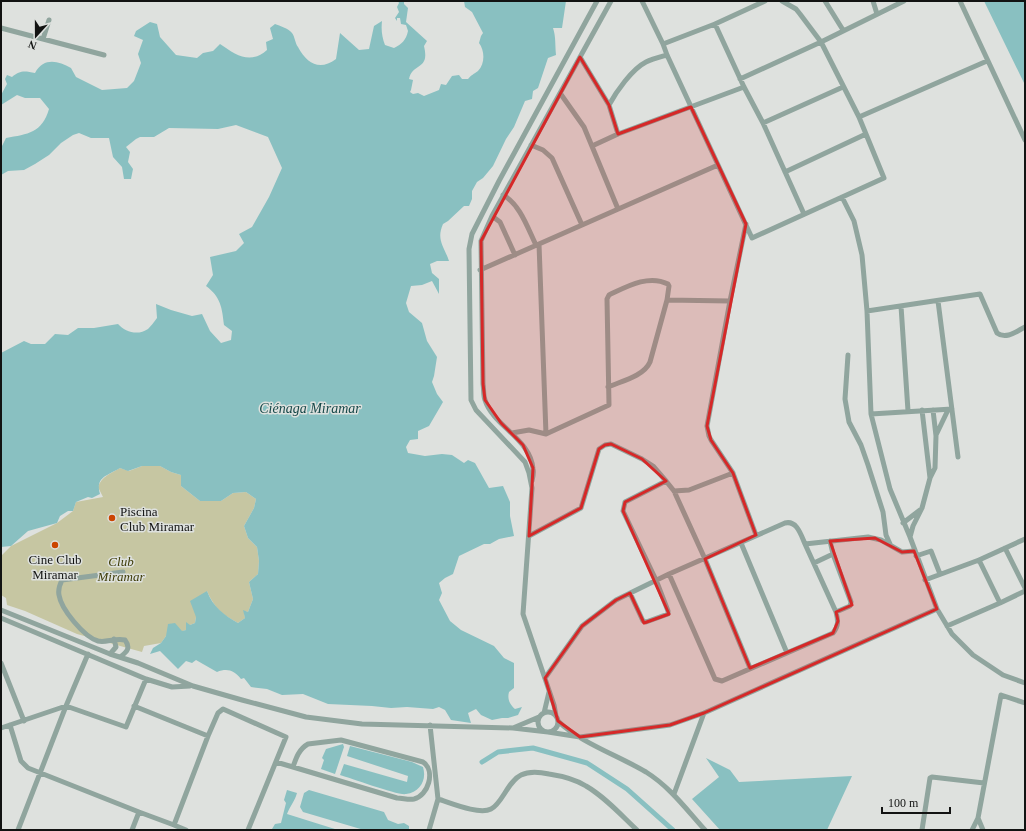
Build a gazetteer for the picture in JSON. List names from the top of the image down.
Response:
{
  "water": ["Ciénaga Miramar"],
  "parks": ["Club Miramar"],
  "places": ["Piscina Club Miramar", "Cine Club Miramar"],
  "scale_bar": "100 m",
  "north": "bottom"
}
